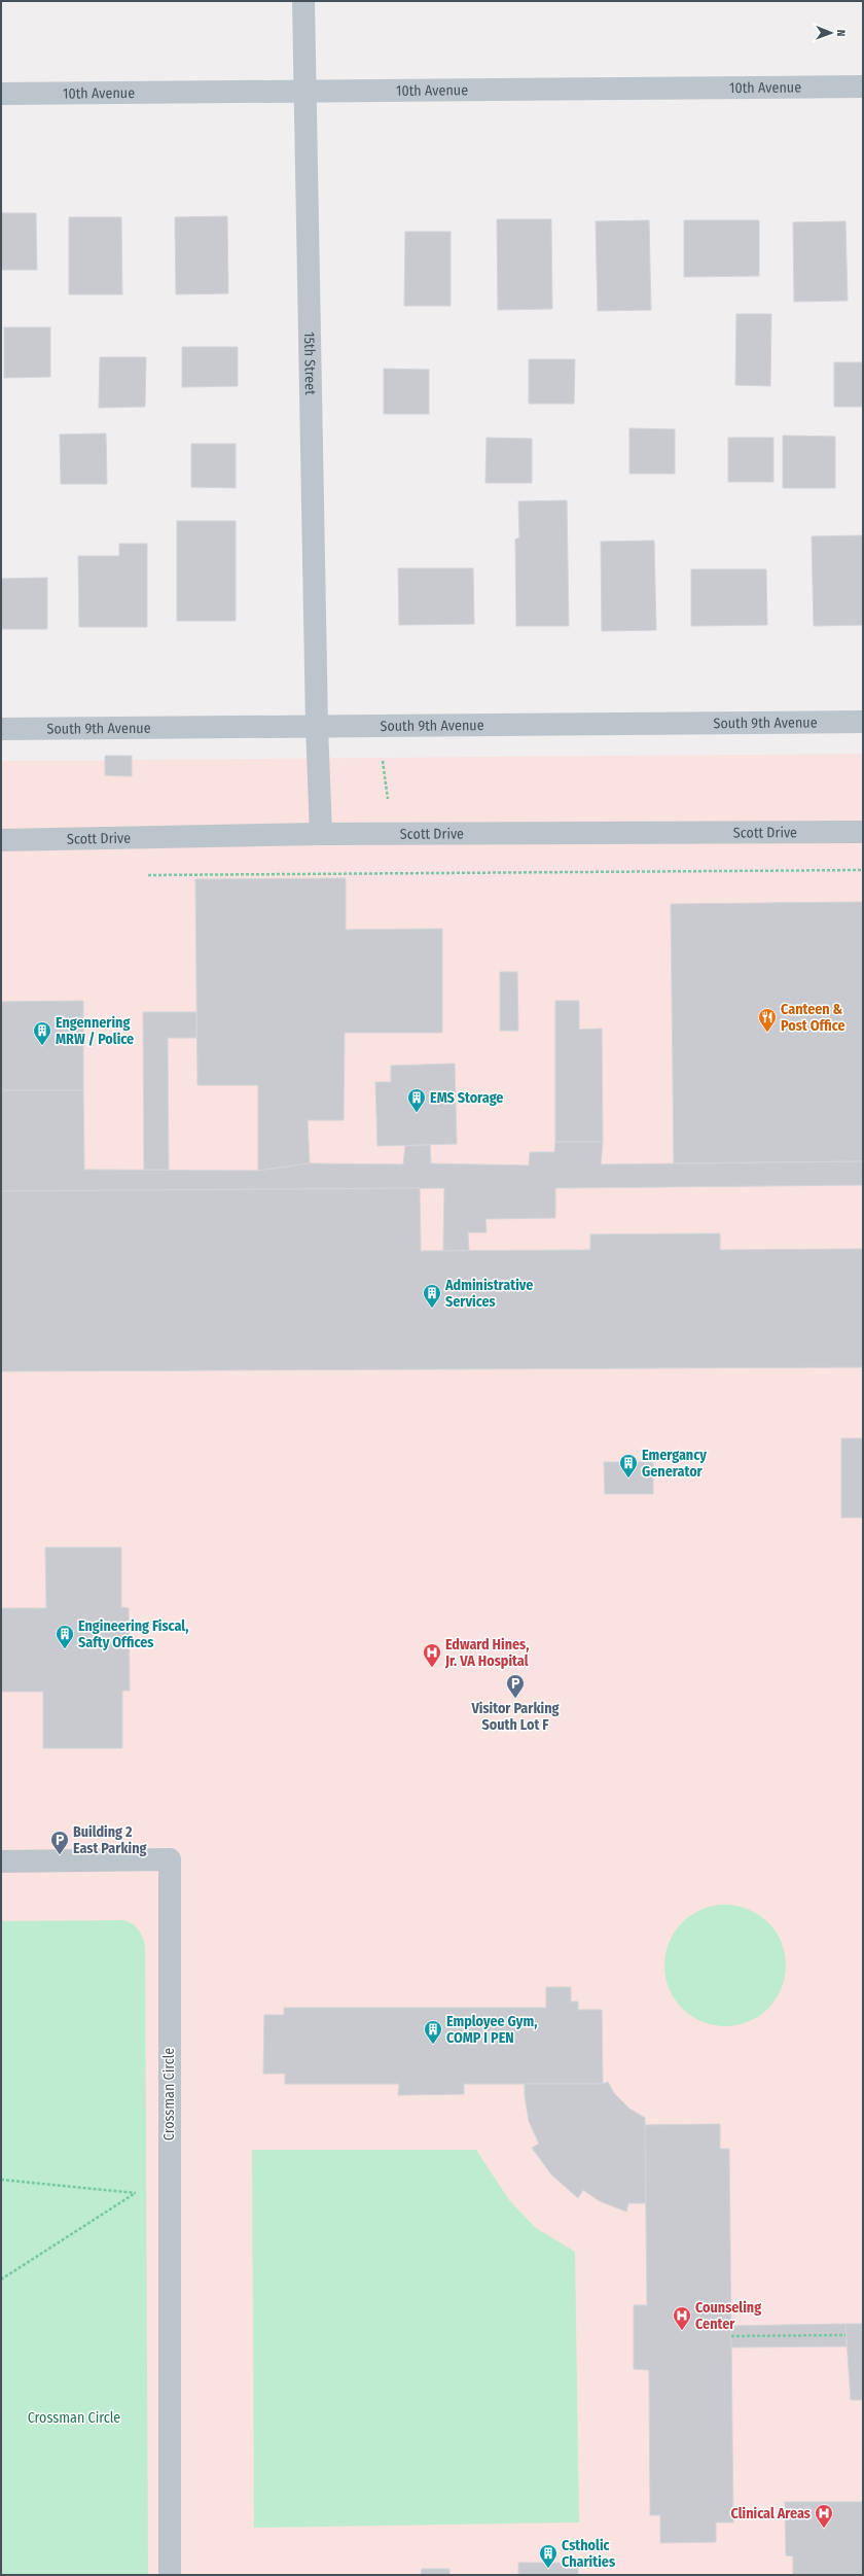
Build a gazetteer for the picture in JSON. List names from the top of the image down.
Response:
{
  "streets": {
    "street": [
      "10th Avenue",
      "15th Street",
      "South 9th Avenue",
      "Scott Drive",
      "Crossman Circle"
    ]
  },
  "crossings": [
    ["10th Avenue", "15th Street"],
    ["15th Street", "South 9th Avenue"],
    ["15th Street", "Scott Drive"]
  ],
  "parks": ["Crossman Circle"],
  "places": {
    "restaurant": ["Canteen & Post Office"],
    "building": [
      "Engennering MRW / Police",
      "EMS Storage",
      "Administrative Services",
      "Emergancy Generator",
      "Engineering Fiscal, Safty Offices",
      "Employee Gym, COMP I PEN",
      "Cstholic Charities"
    ],
    "hospital": ["Edward Hines, Jr. VA Hospital", "Counseling Center", "Clinical Areas"],
    "parking": ["Visitor Parking South Lot F", "Building 2 East Parking"]
  },
  "north": "right"
}
